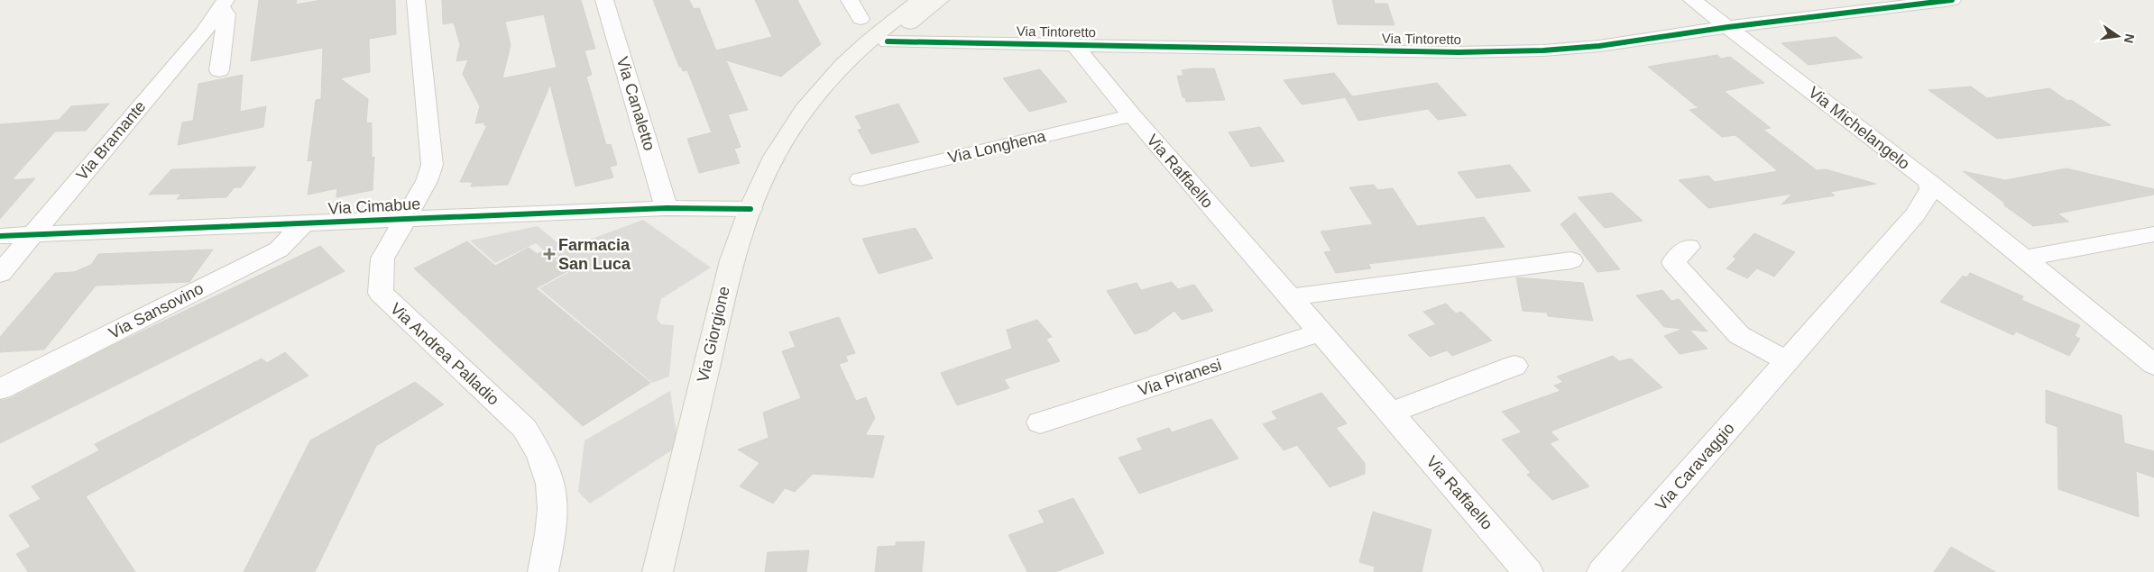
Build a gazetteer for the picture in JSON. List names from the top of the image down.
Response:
{
  "streets": {
    "main road": ["Via Giorgione"],
    "street": [
      "Via Tintoretto",
      "Via Canaletto",
      "Via Michelangelo",
      "Via Bramante",
      "Via Longhena",
      "Via Raffaello",
      "Via Cimabue",
      "Via Sansovino",
      "Via Andrea Palladio",
      "Via Piranesi",
      "Via Caravaggio"
    ]
  },
  "crossings": [
    ["Via Tintoretto", "Via Michelangelo"],
    ["Via Tintoretto", "Via Raffaello"],
    ["Via Tintoretto", "Via Giorgione"],
    ["Via Canaletto", "Via Cimabue"],
    ["Via Michelangelo", "Via Caravaggio"],
    ["Via Bramante", "Via Cimabue"],
    ["Via Longhena", "Via Raffaello"],
    ["Via Raffaello", "Via Piranesi"],
    ["Via Cimabue", "Via Sansovino"],
    ["Via Cimabue", "Via Giorgione"],
    ["Via Cimabue", "Via Andrea Palladio"]
  ],
  "places": {
    "health": ["Farmacia San Luca"]
  },
  "north": "right"
}
